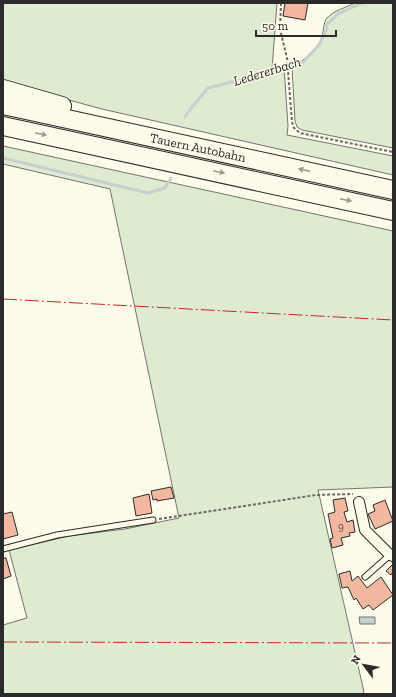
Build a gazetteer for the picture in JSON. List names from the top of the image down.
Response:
{
  "streets": {
    "highway": ["Tauern Autobahn"]
  },
  "water": ["Ledererbach"],
  "house_numbers": ["9"],
  "scale_bar": "50 m",
  "north": "top left"
}
